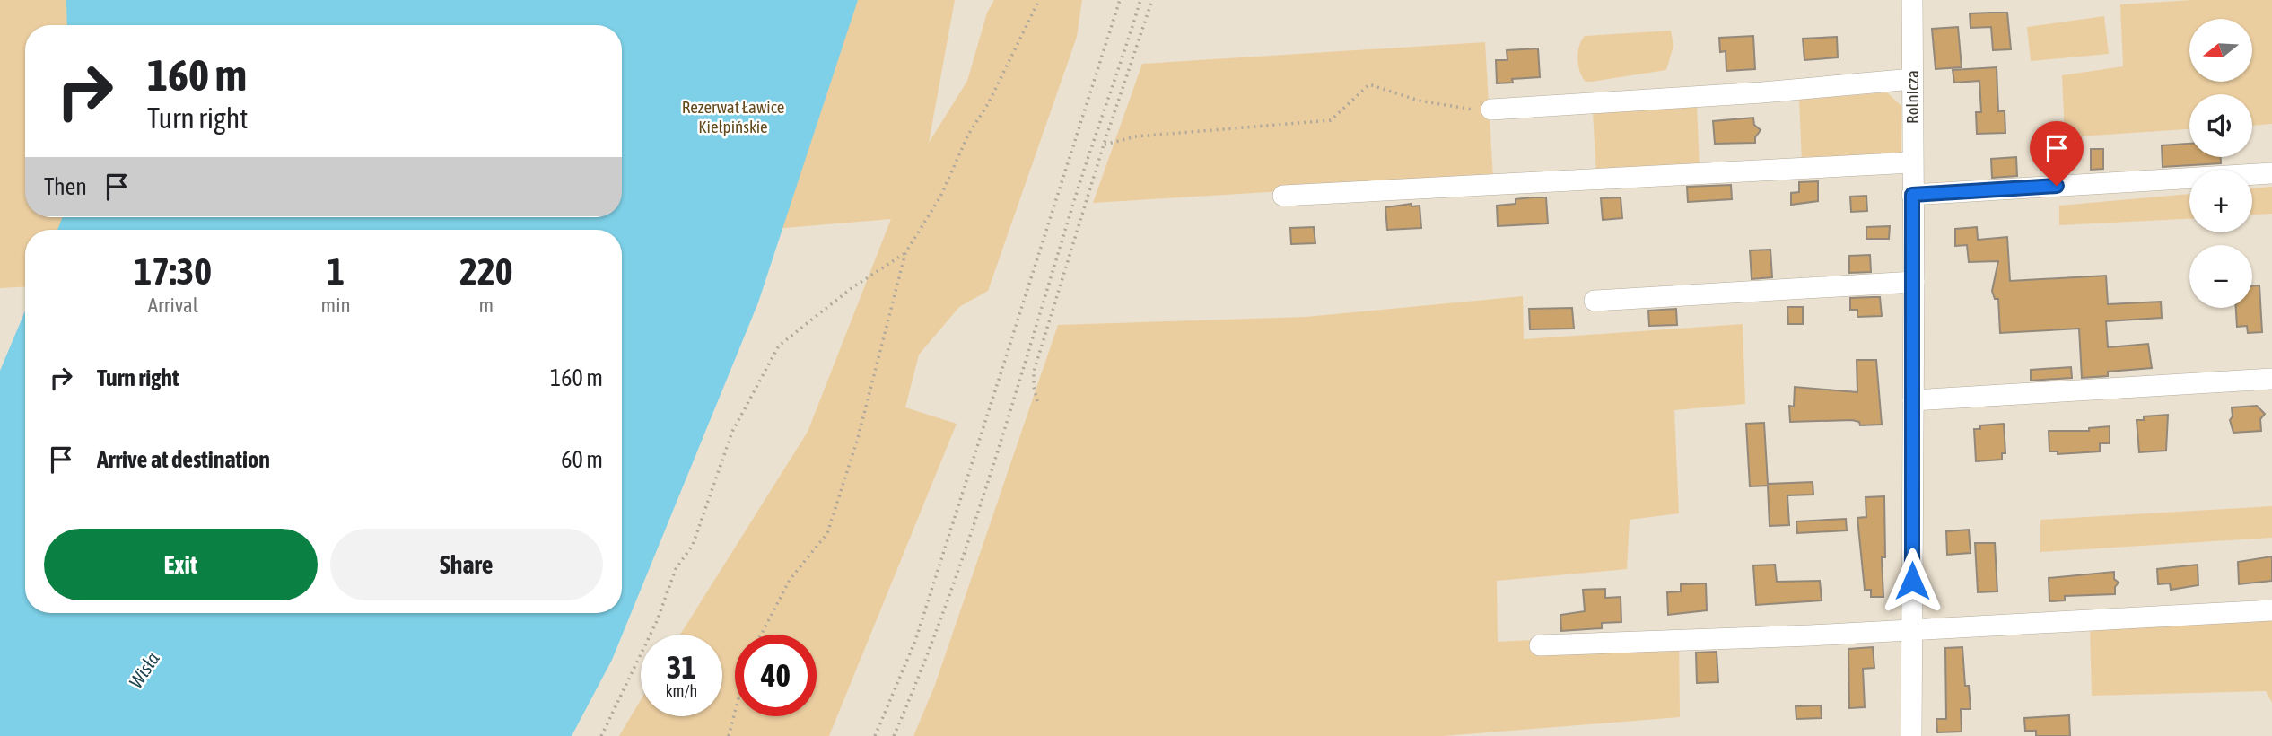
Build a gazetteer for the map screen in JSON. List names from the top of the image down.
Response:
{
  "streets": {
    "street": ["Rolnicza"]
  },
  "water": ["Wisła"],
  "parks": ["Rezerwat Ławice Kiełpińskie"],
  "north": "left",
  "page": {
    "map_buttons": ["+", "−"],
    "turn": ["160 m", "Turn right"],
    "then": "Then",
    "eta": [
      "17:30",
      "Arrival",
      "1",
      "min",
      "220",
      "m"
    ],
    "list": [
      {
        "name": "Turn right",
        "value": "160 m"
      },
      {
        "name": "Arrive at destination",
        "value": "60 m"
      }
    ],
    "buttons": ["Exit", "Share"],
    "speed": "31 km/h",
    "limit": "40"
  }
}
